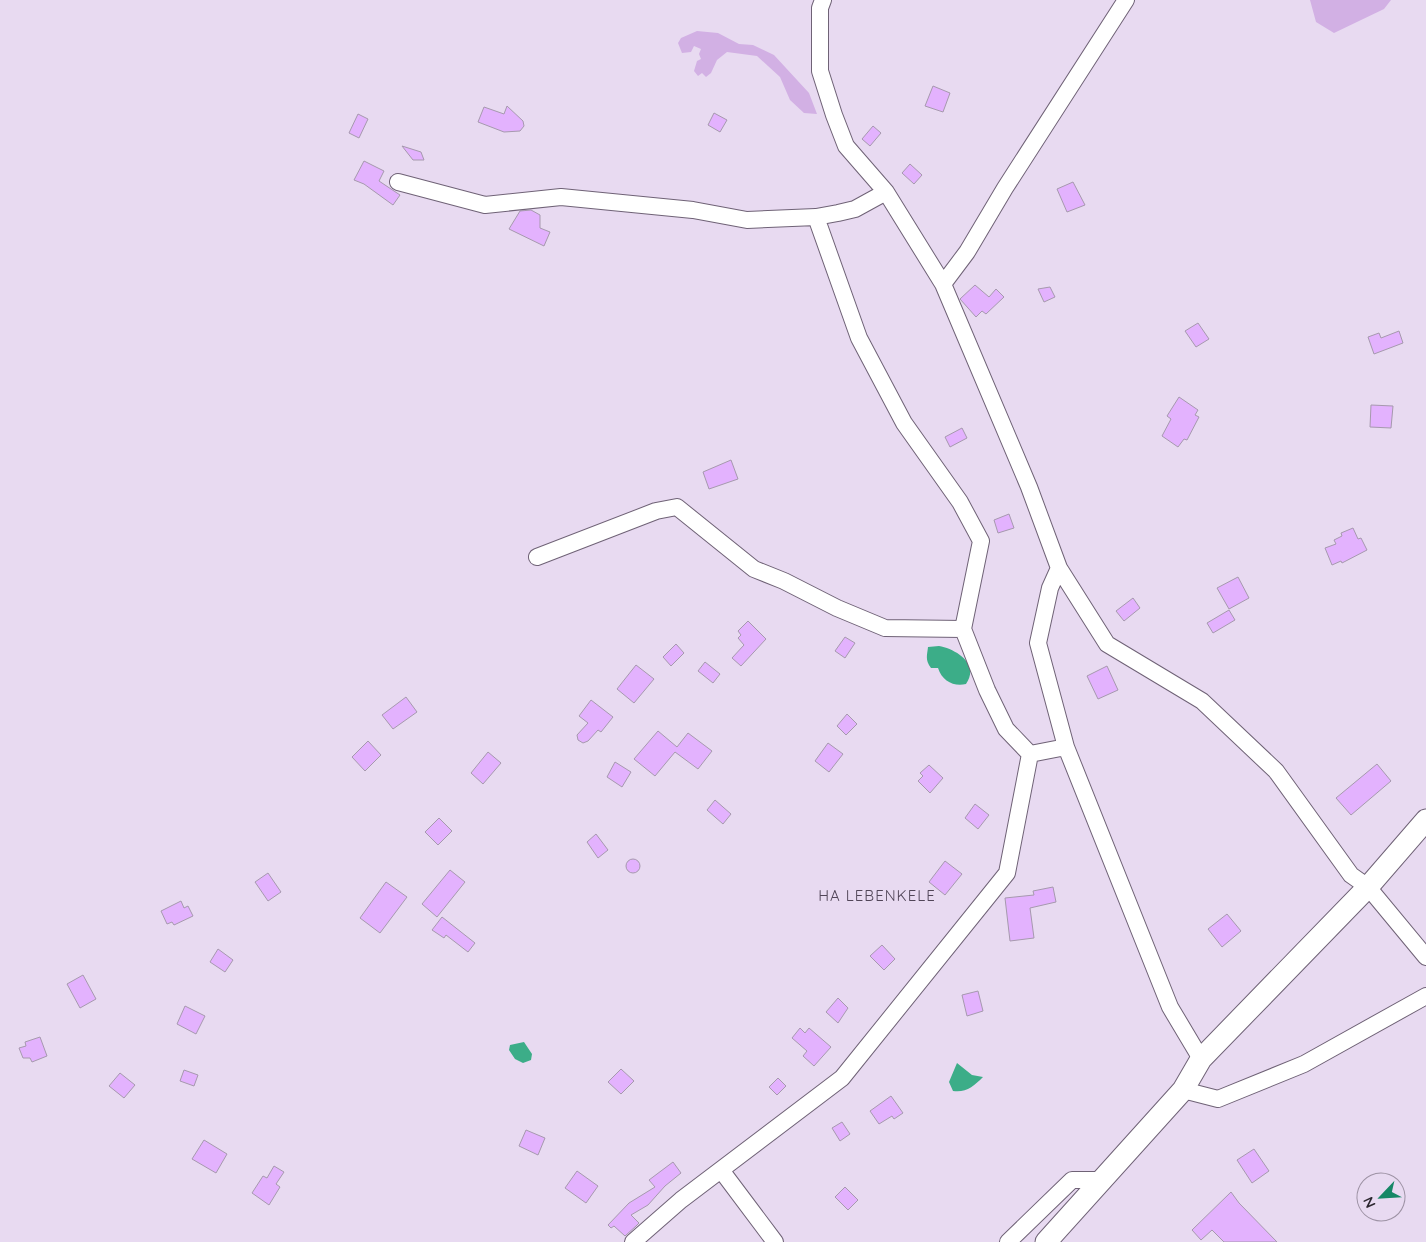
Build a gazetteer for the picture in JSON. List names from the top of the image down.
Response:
{
  "districts": ["HA LEBENKELE"],
  "north": "bottom left"
}
